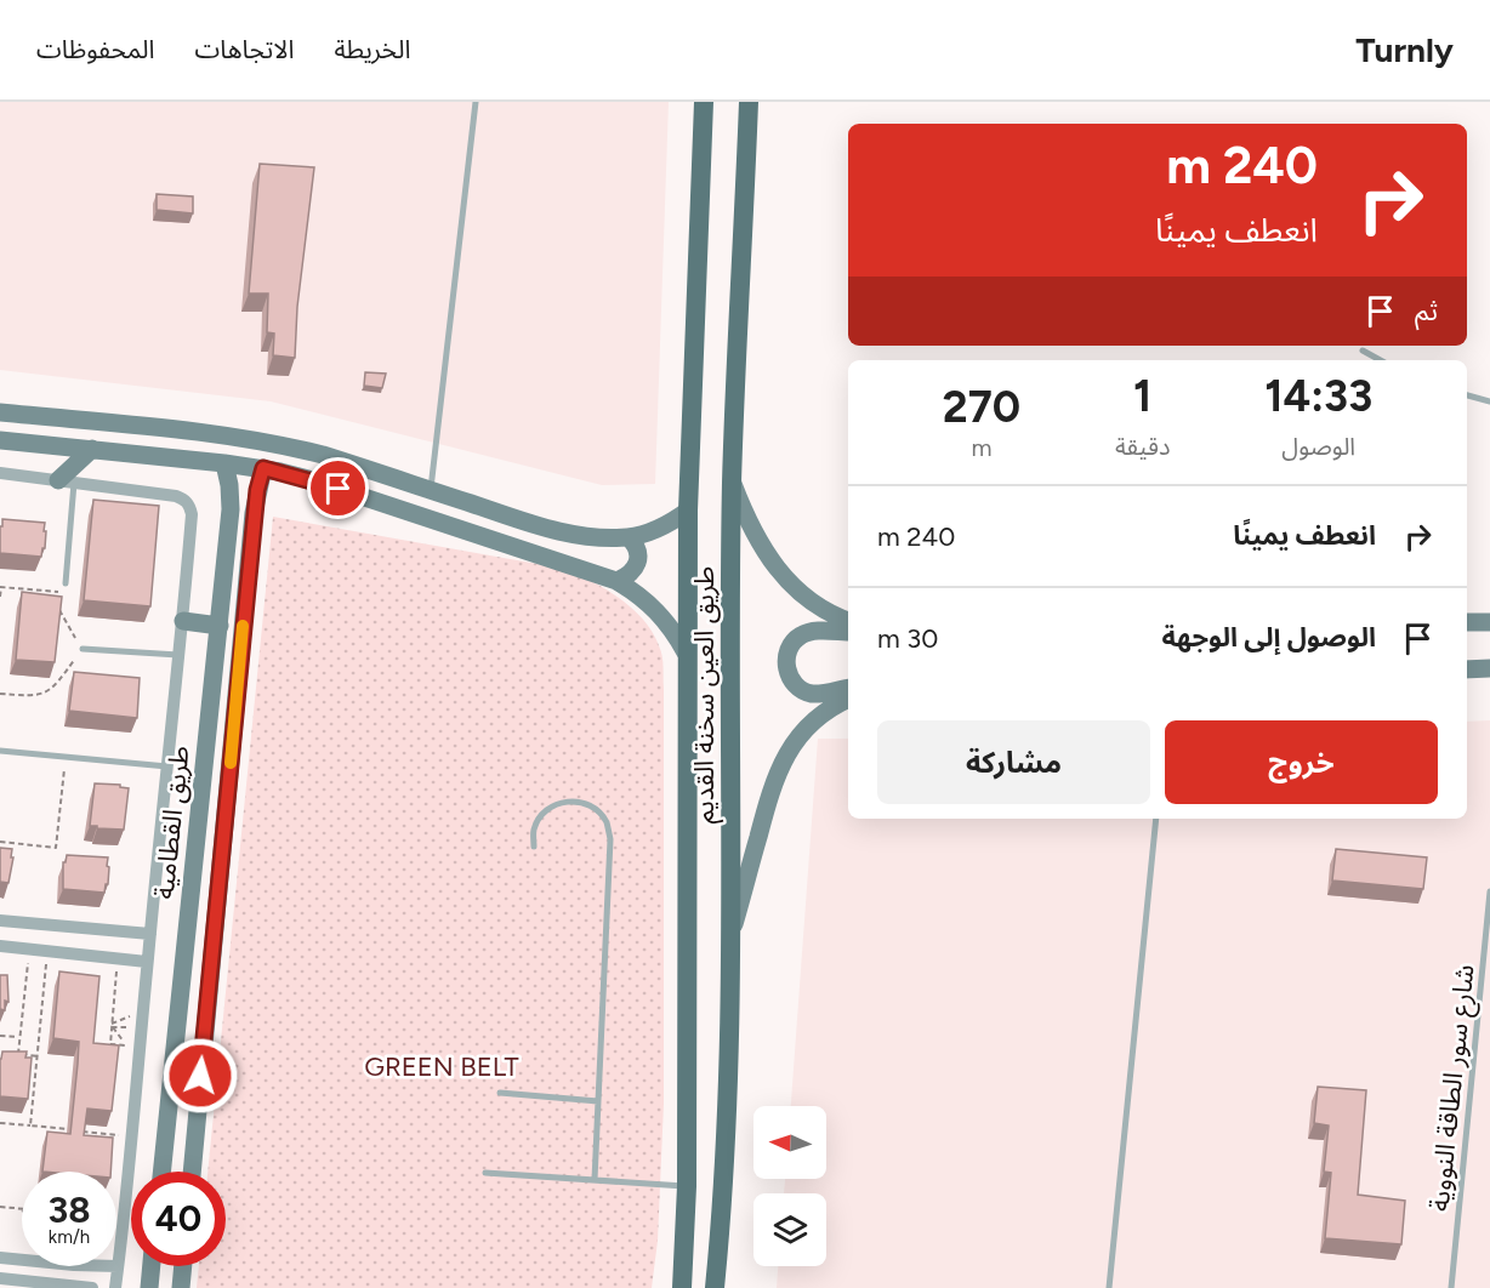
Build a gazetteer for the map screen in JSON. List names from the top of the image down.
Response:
{
  "streets": {
    "main road": ["طريق العين سخنة القديم"],
    "street": ["طريق القطامية"],
    "lane": ["شارع سور الطاقة النووية"]
  },
  "parks": ["GREEN BELT"],
  "north": "left",
  "page": {
    "header": "Turnly",
    "nav": ["الخريطة", "الاتجاهات", "المحفوظات"],
    "turn": ["240 m", "انعطف يمينًا"],
    "then": "ثم",
    "eta": [
      "14:33",
      "الوصول",
      "1",
      "دقيقة",
      "270",
      "m"
    ],
    "list": [
      {
        "name": "انعطف يمينًا",
        "value": "240 m"
      },
      {
        "name": "الوصول إلى الوجهة",
        "value": "30 m"
      }
    ],
    "buttons": ["خروج", "مشاركة"],
    "speed": "38 km/h",
    "limit": "40"
  }
}
